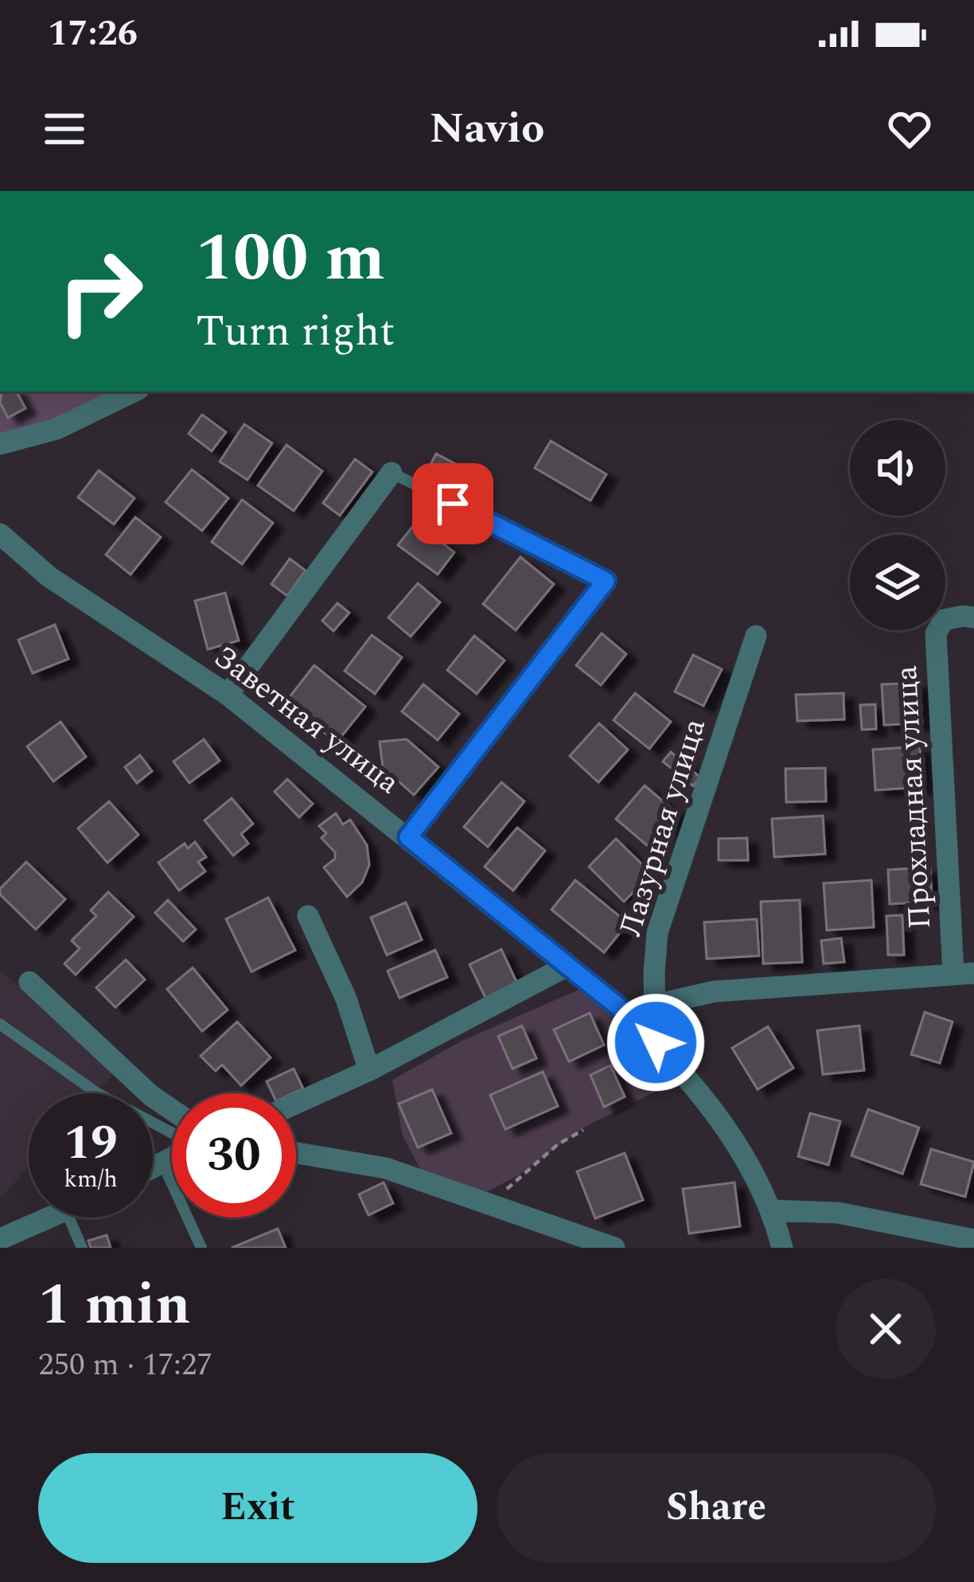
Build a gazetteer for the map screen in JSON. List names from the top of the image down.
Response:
{
  "streets": {
    "street": ["Заветная улица", "Прохладная улица", "Лазурная улица"]
  },
  "crossings": [
    ["Заветная улица", "Лазурная улица"]
  ],
  "page": {
    "status": "17:26",
    "header": "Navio",
    "turn": ["100 m", "Turn right"],
    "speed": "19 km/h",
    "limit": "30",
    "heading": ["1 min", "250 m · 17:27"],
    "buttons": ["Exit", "Share"]
  }
}
